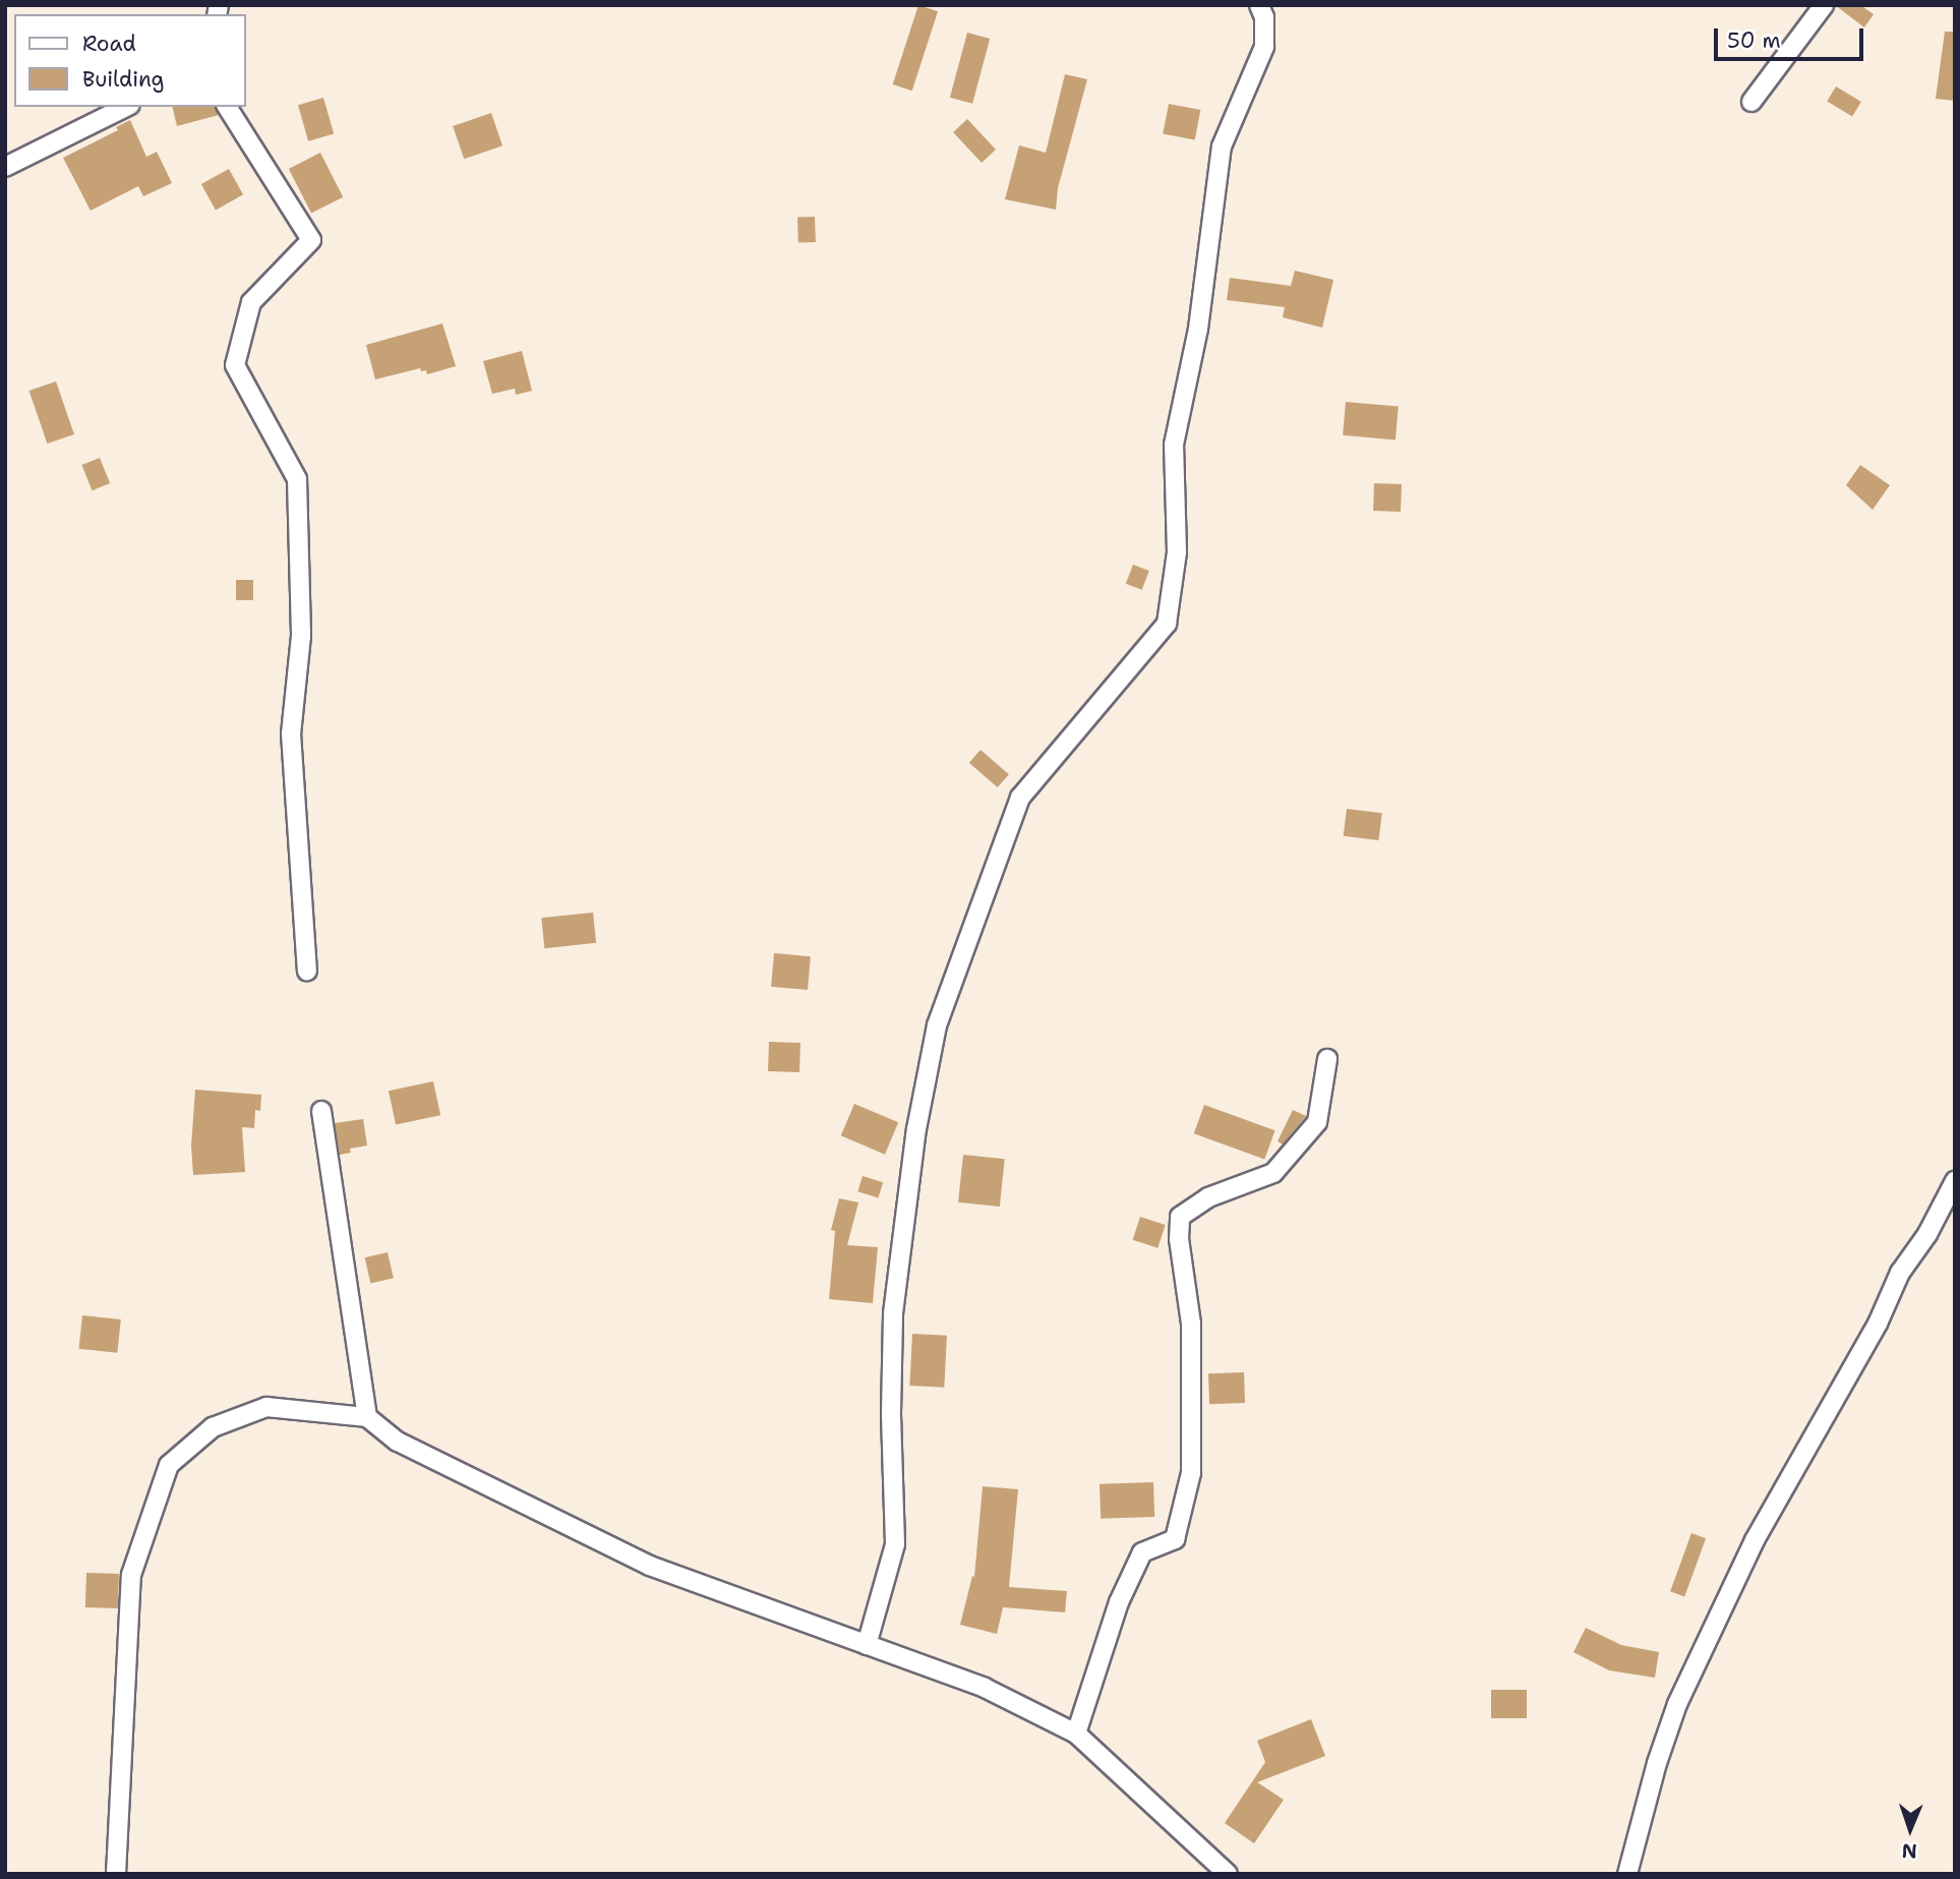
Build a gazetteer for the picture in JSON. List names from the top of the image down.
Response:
{
  "legend": ["Road", "Building"],
  "scale_bar": "50 m",
  "north": "bottom"
}
